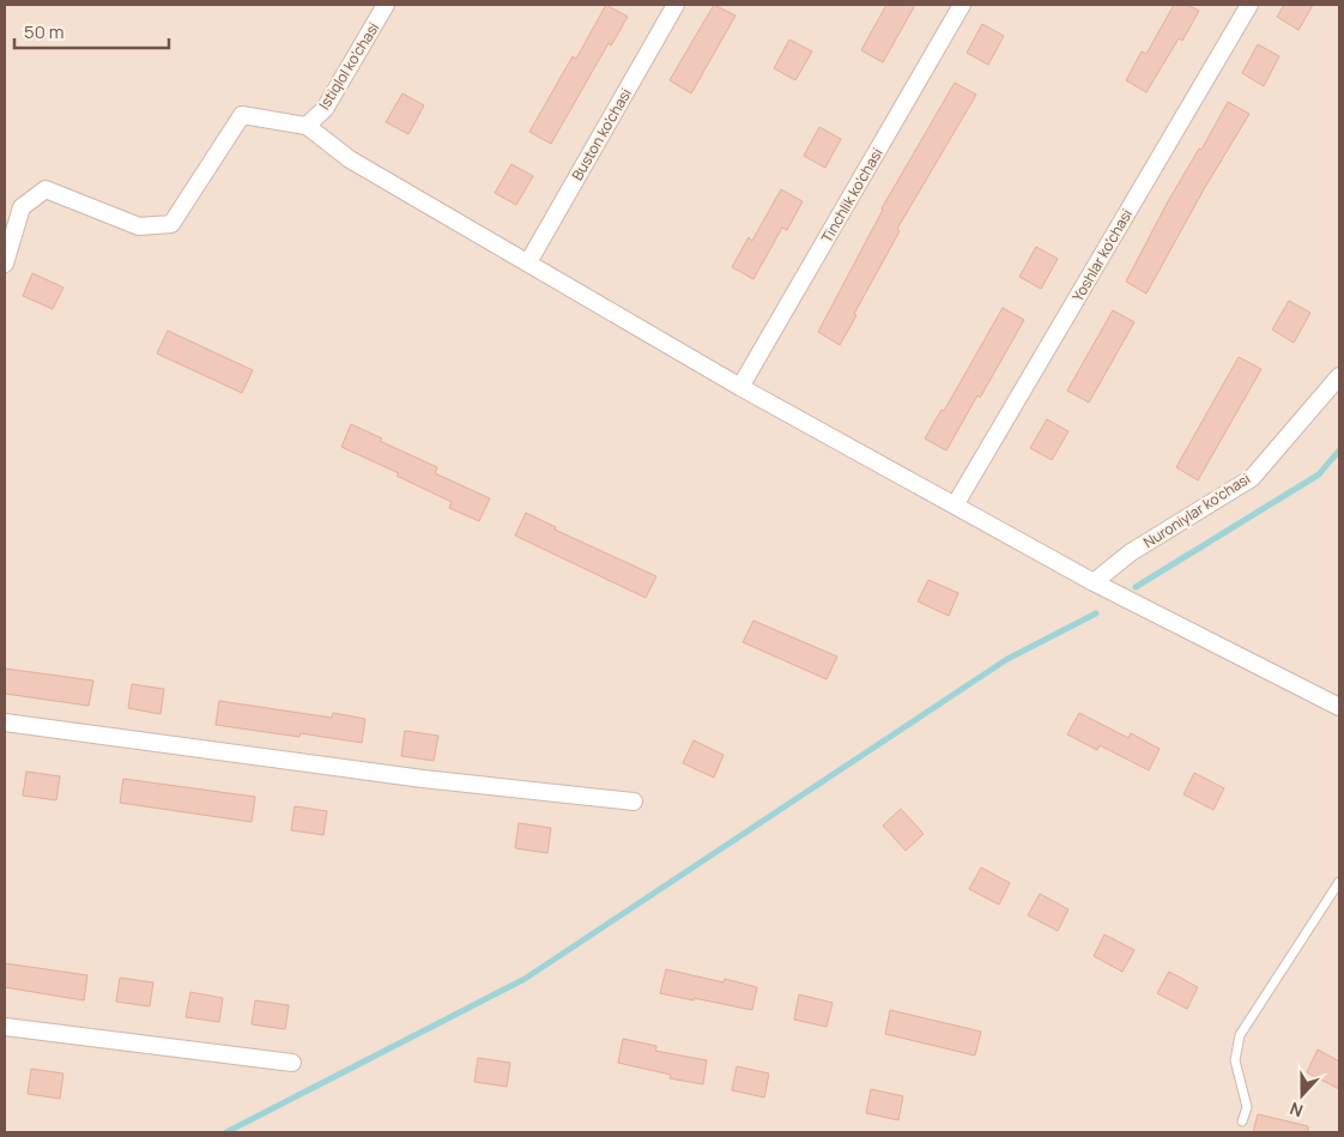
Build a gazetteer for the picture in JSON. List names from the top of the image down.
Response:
{
  "streets": {
    "street": [
      "Istiqlol ko'chasi",
      "Buston ko'chasi",
      "Tinchlik ko'chasi",
      "Yoshlar ko'chasi",
      "Nuroniylar ko'chasi"
    ]
  },
  "scale_bar": "50 m",
  "north": "bottom"
}
